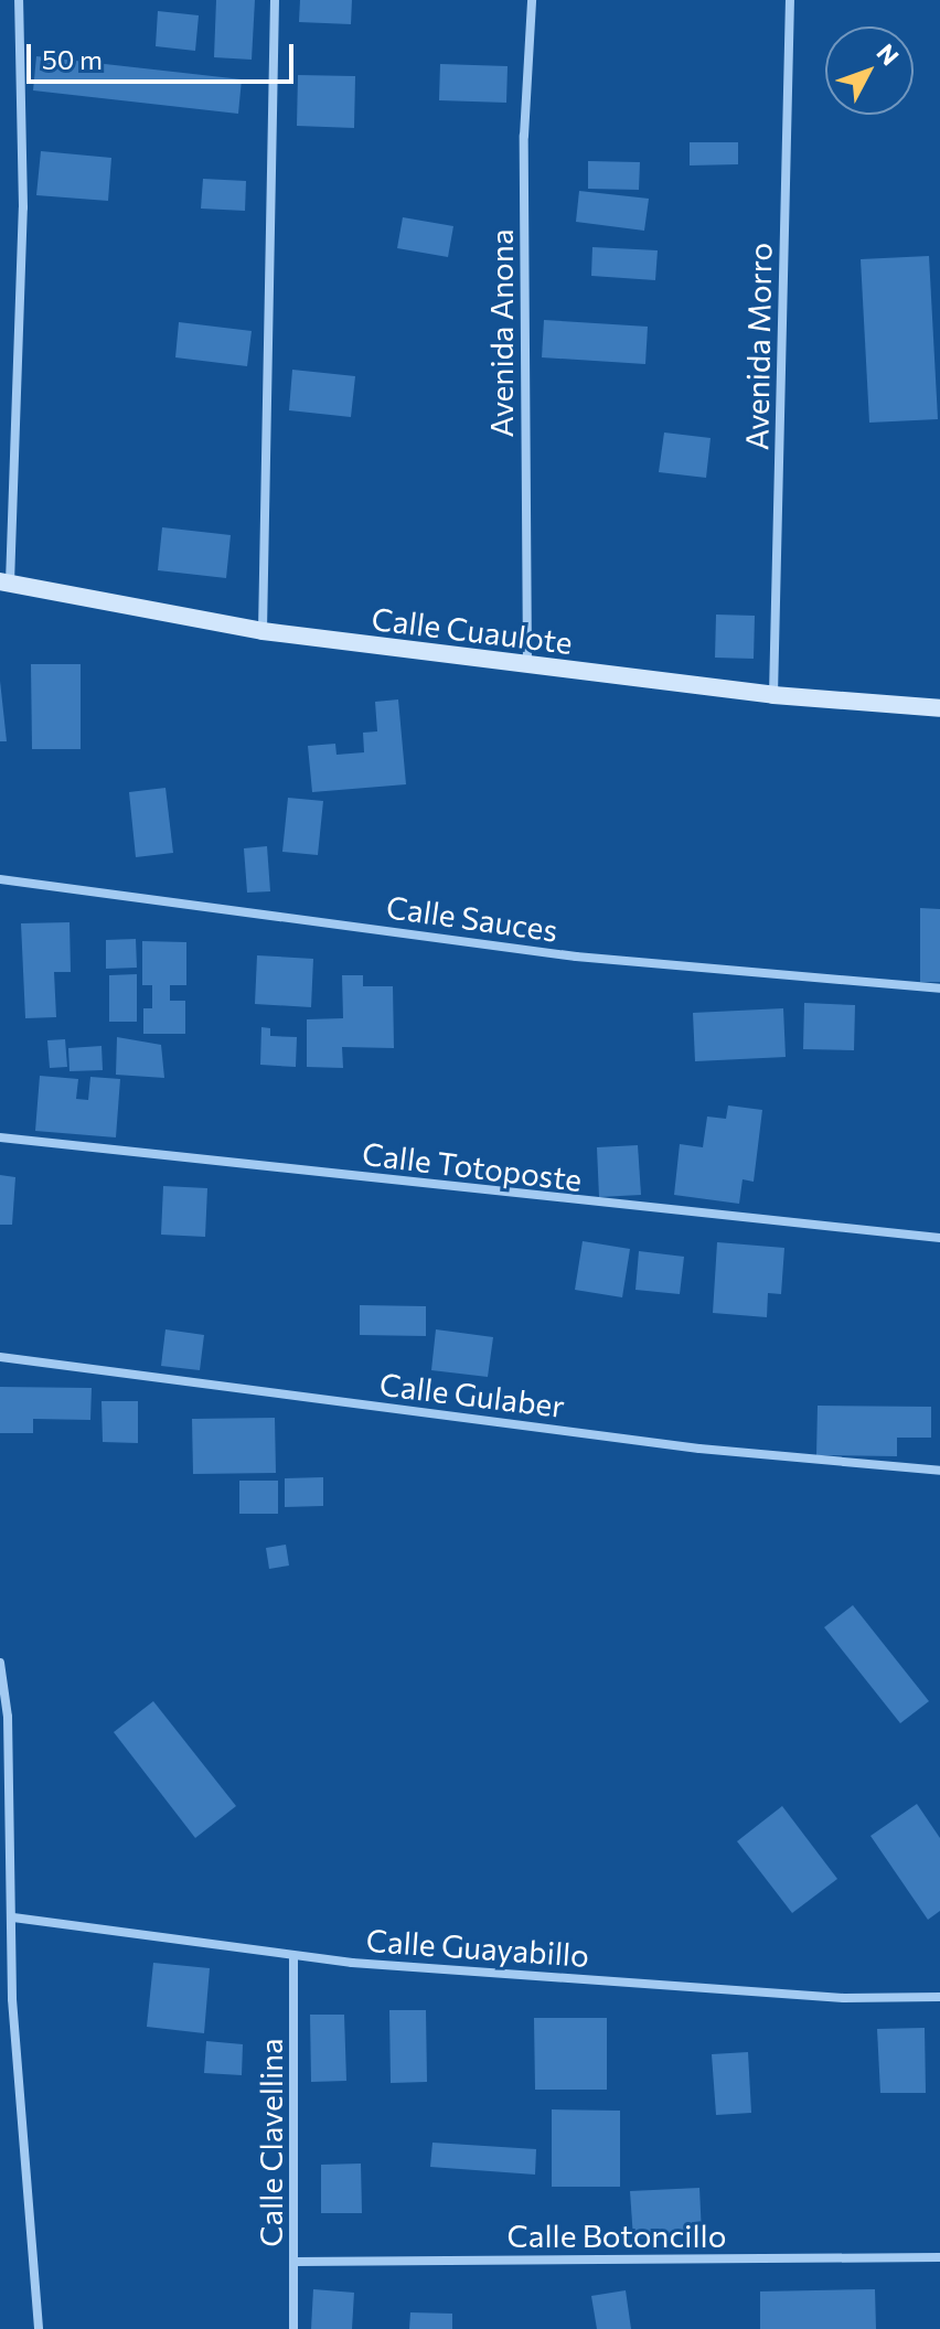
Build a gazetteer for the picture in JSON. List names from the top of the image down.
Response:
{
  "streets": {
    "street": [
      "Avenida Anona",
      "Avenida Morro",
      "Calle Cuaulote",
      "Calle Sauces",
      "Calle Totoposte",
      "Calle Gulaber",
      "Calle Guayabillo",
      "Calle Clavellina",
      "Calle Botoncillo"
    ]
  },
  "crossings": [
    ["Avenida Anona", "Calle Cuaulote"],
    ["Avenida Morro", "Calle Cuaulote"],
    ["Calle Guayabillo", "Calle Clavellina"],
    ["Calle Clavellina", "Calle Botoncillo"]
  ],
  "scale_bar": "50 m",
  "north": "top right"
}
